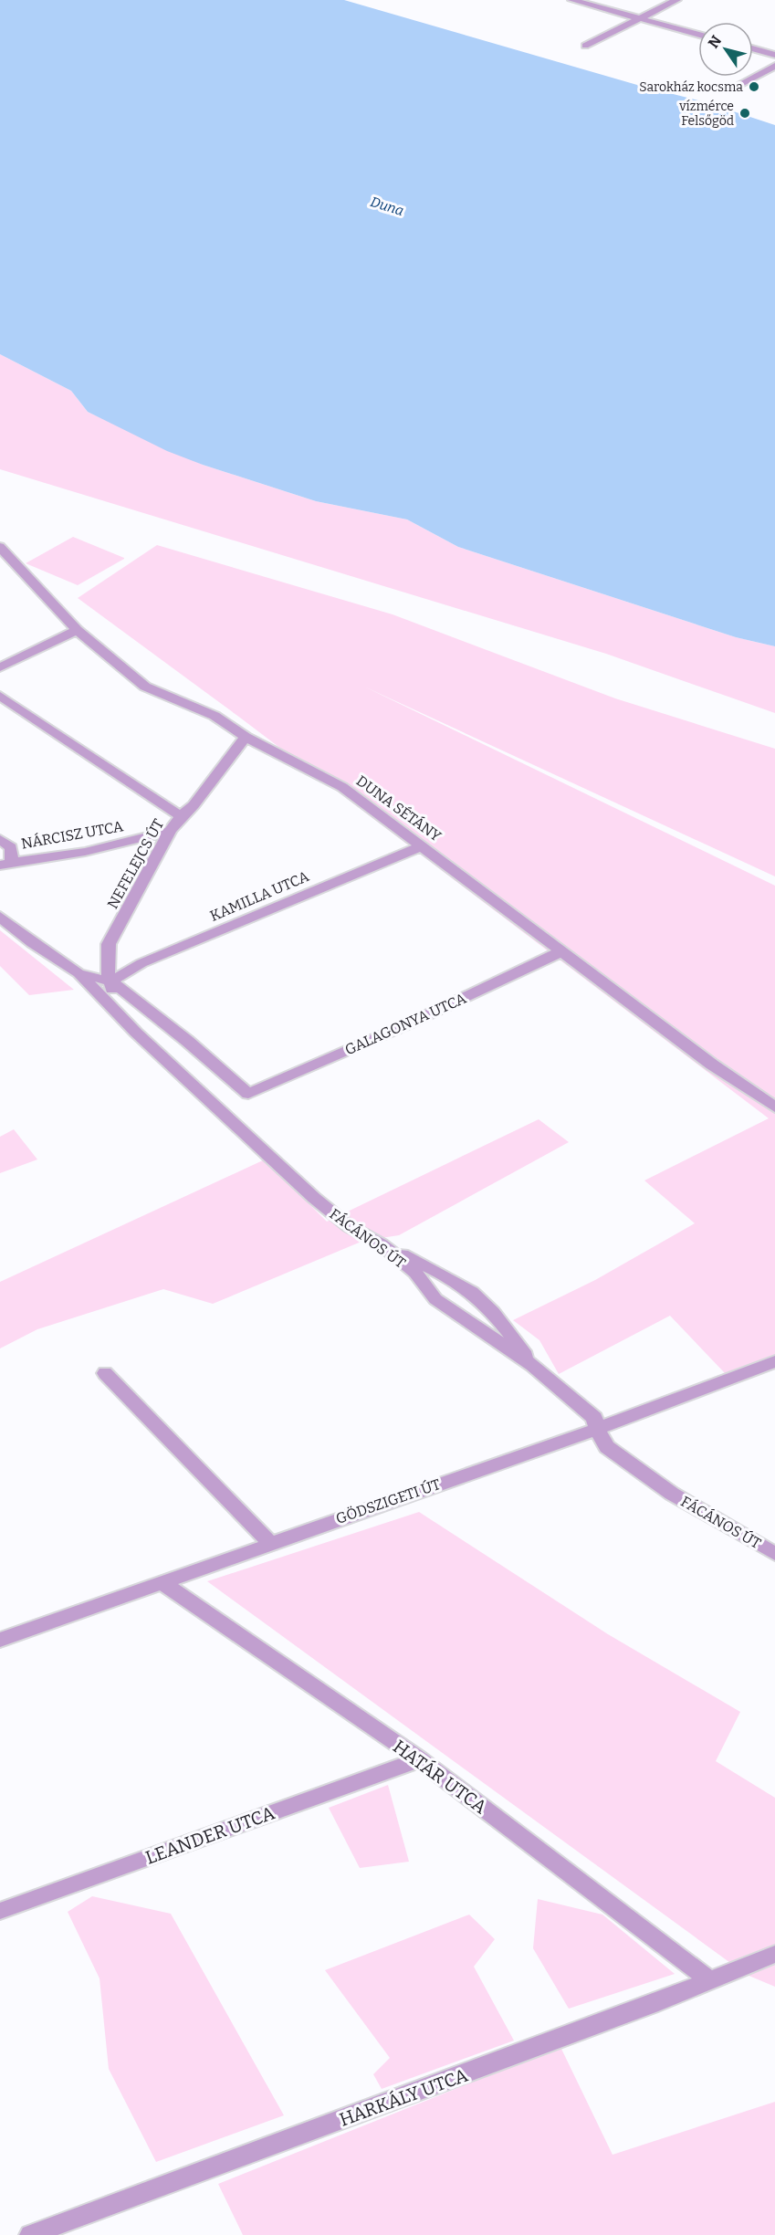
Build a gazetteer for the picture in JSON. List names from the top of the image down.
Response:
{
  "streets": {
    "street": [
      "DUNA SÉTÁNY",
      "NÁRCISZ UTCA",
      "NEFELEJCS ÚT",
      "KAMILLA UTCA",
      "GALAGONYA UTCA",
      "FÁCÁNOS ÚT",
      "GÖDSZIGETI ÚT",
      "HATÁR UTCA",
      "LEANDER UTCA",
      "HARKÁLY UTCA"
    ]
  },
  "crossings": [
    ["DUNA SÉTÁNY", "KAMILLA UTCA"],
    ["DUNA SÉTÁNY", "GALAGONYA UTCA"],
    ["NÁRCISZ UTCA", "NEFELEJCS ÚT"],
    ["NEFELEJCS ÚT", "KAMILLA UTCA"],
    ["NEFELEJCS ÚT", "GALAGONYA UTCA"],
    ["NEFELEJCS ÚT", "FÁCÁNOS ÚT"],
    ["KAMILLA UTCA", "GALAGONYA UTCA"],
    ["FÁCÁNOS ÚT", "GÖDSZIGETI ÚT"],
    ["GÖDSZIGETI ÚT", "HATÁR UTCA"],
    ["HATÁR UTCA", "LEANDER UTCA"],
    ["HATÁR UTCA", "HARKÁLY UTCA"]
  ],
  "water": ["Duna"],
  "places": ["Sarokház kocsma", "vízmérce Felsőgöd"],
  "north": "top left"
}
